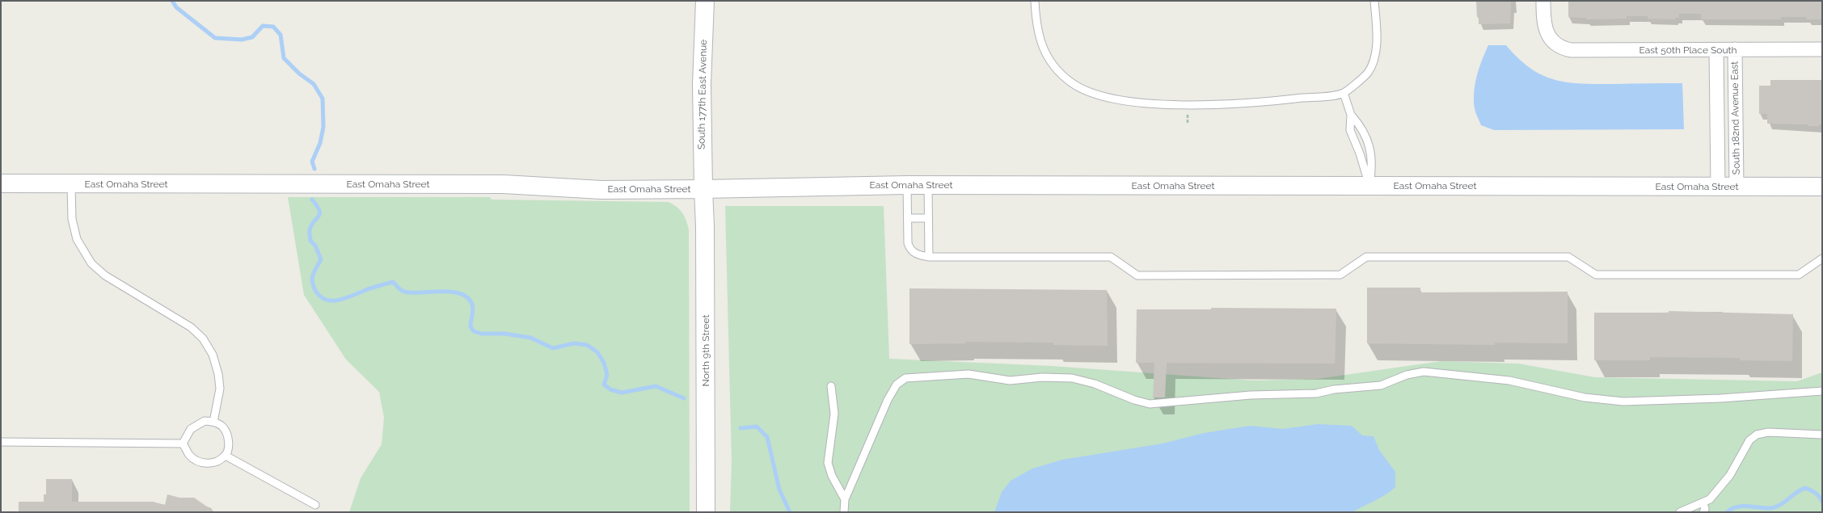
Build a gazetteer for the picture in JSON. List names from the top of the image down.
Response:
{
  "streets": {
    "street": [
      "East 50th Place South",
      "South 177th East Avenue",
      "South 182nd Avenue East",
      "East Omaha Street",
      "North 9th Street"
    ]
  },
  "crossings": [
    ["East 50th Place South", "South 182nd Avenue East"],
    ["South 177th East Avenue", "East Omaha Street"],
    ["South 177th East Avenue", "North 9th Street"],
    ["South 182nd Avenue East", "East Omaha Street"],
    ["East Omaha Street", "North 9th Street"]
  ]
}
